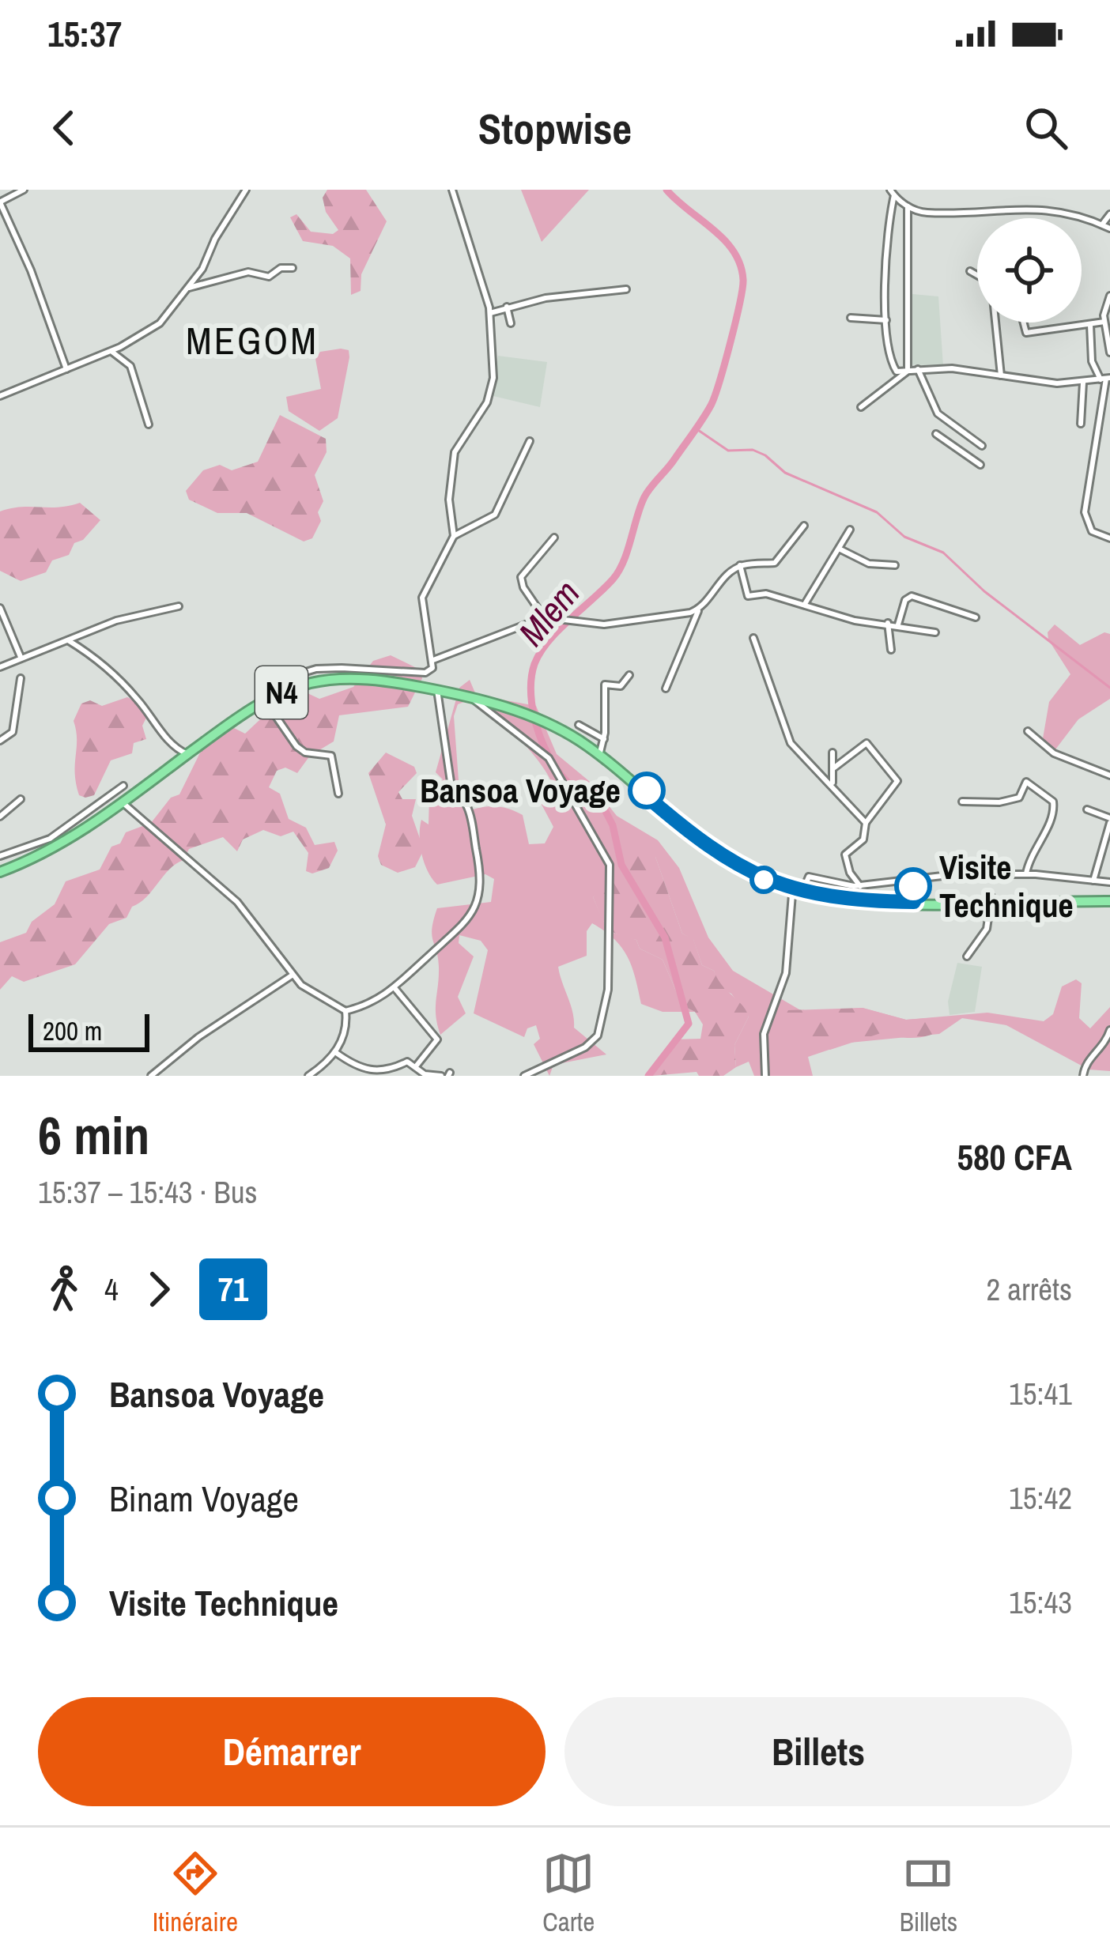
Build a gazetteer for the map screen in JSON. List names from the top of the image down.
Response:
{
  "streets": {
    "highway": ["N4"]
  },
  "districts": ["MEGOM"],
  "water": ["Mlem"],
  "places": ["Bansoa Voyage", "Visite Technique"],
  "lines": ["bus line 71"],
  "scale_bar": "200 m",
  "page": {
    "status": "15:37",
    "header": "Stopwise",
    "scale": "200 m",
    "heading": ["6 min", "15:37 – 15:43 · Bus", "580 CFA"],
    "legs": ["4", "71", "2 arrêts"],
    "list": [
      {
        "name": "Bansoa Voyage",
        "value": "15:41"
      },
      {
        "name": "Binam Voyage",
        "value": "15:42"
      },
      {
        "name": "Visite Technique",
        "value": "15:43"
      }
    ],
    "buttons": ["Démarrer", "Billets"],
    "tabs": ["Itinéraire", "Carte", "Billets"]
  }
}
